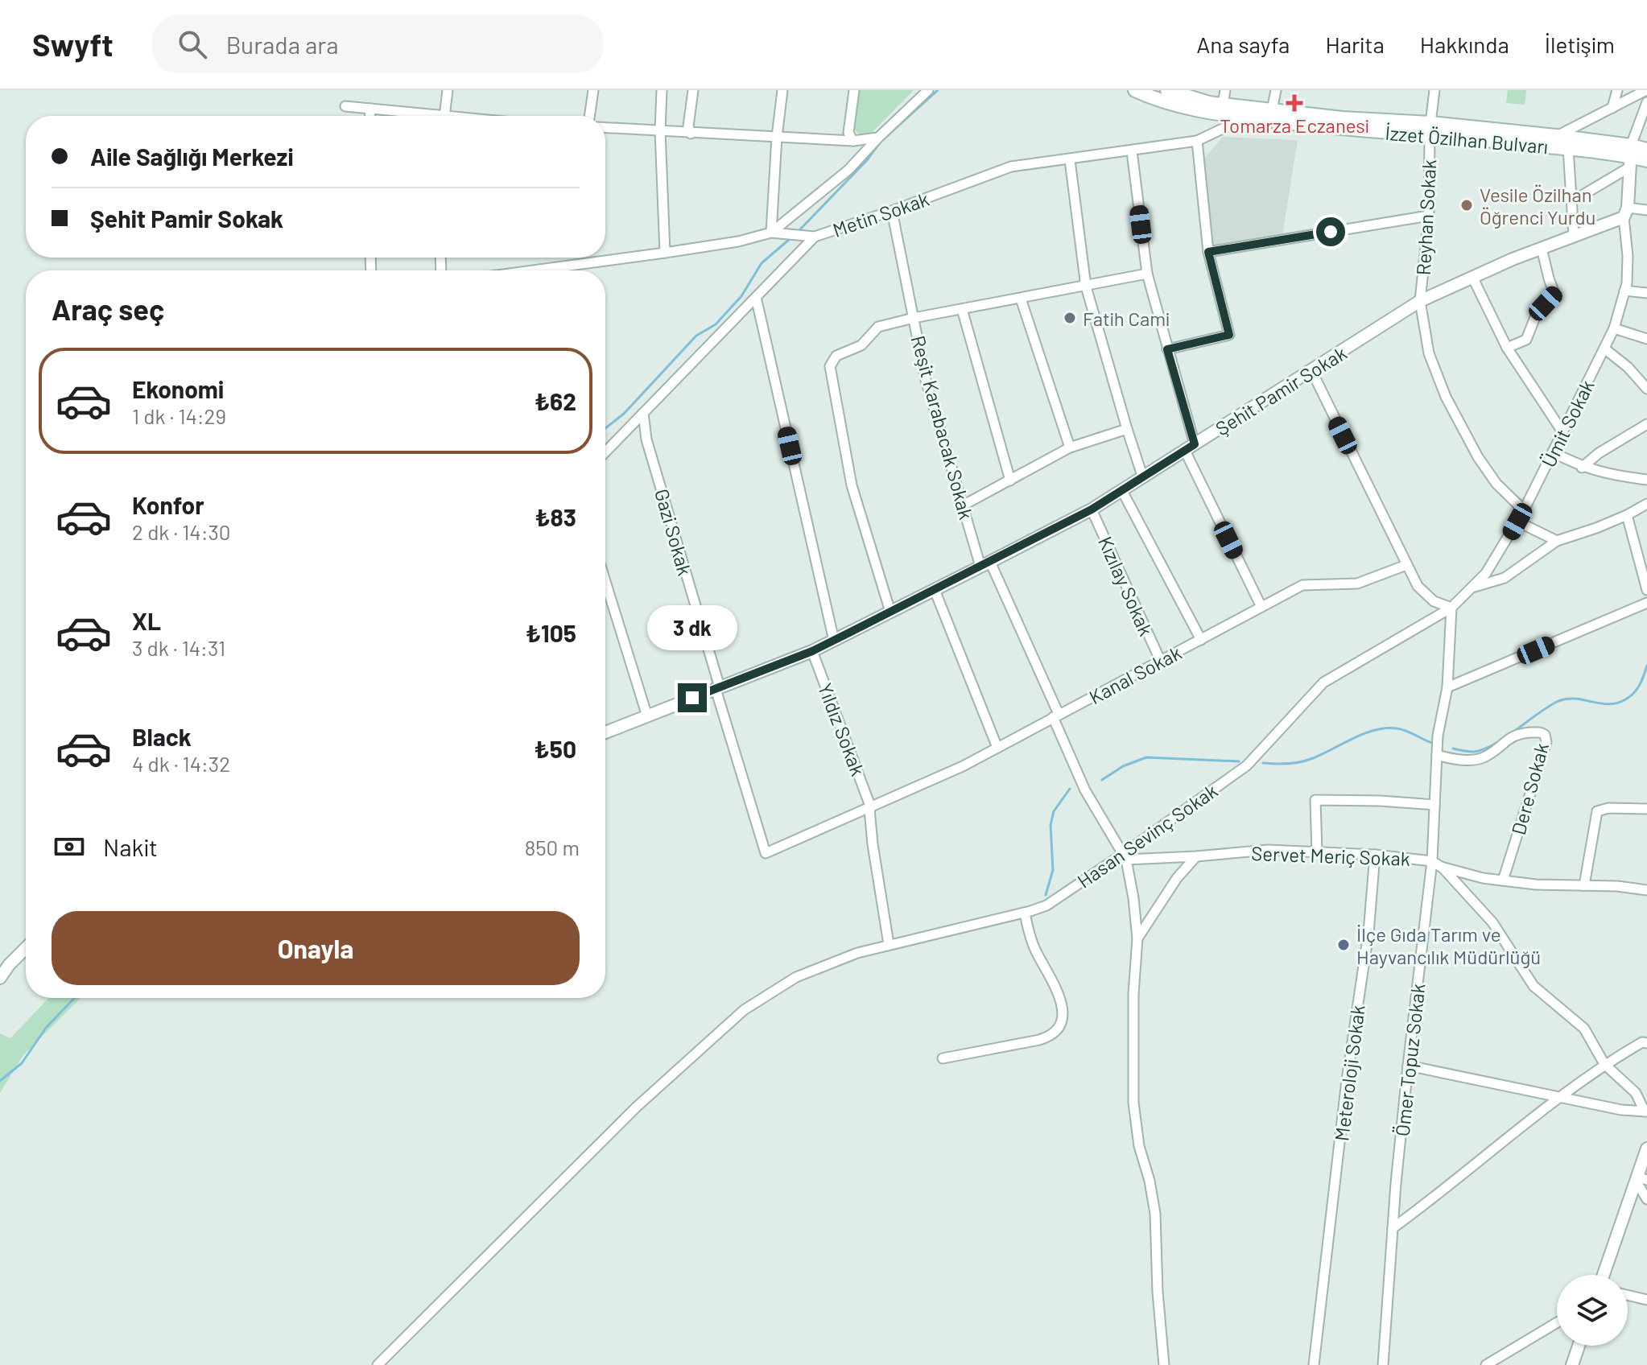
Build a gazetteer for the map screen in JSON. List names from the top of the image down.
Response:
{
  "streets": {
    "main road": ["İzzet Özilhan Bulvarı"],
    "street": [
      "Metin Sokak",
      "Reyhan Sokak",
      "Şehit Pamir Sokak",
      "Ümit Sokak",
      "Reşit Karabacak Sokak",
      "Gazi Sokak",
      "Kızılay Sokak",
      "Kanal Sokak",
      "Yıldız Sokak",
      "Dere Sokak",
      "Hasan Sevinç Sokak",
      "Servet Meriç Sokak",
      "Ömer Topuz Sokak",
      "Meteroloji Sokak"
    ]
  },
  "crossings": [
    ["İzzet Özilhan Bulvarı", "Metin Sokak"],
    ["İzzet Özilhan Bulvarı", "Reyhan Sokak"],
    ["Metin Sokak", "Reşit Karabacak Sokak"],
    ["Metin Sokak", "Gazi Sokak"],
    ["Reyhan Sokak", "Şehit Pamir Sokak"],
    ["Reyhan Sokak", "Ümit Sokak"],
    ["Şehit Pamir Sokak", "Ümit Sokak"],
    ["Şehit Pamir Sokak", "Reşit Karabacak Sokak"],
    ["Şehit Pamir Sokak", "Gazi Sokak"],
    ["Şehit Pamir Sokak", "Kızılay Sokak"],
    ["Şehit Pamir Sokak", "Yıldız Sokak"],
    ["Ümit Sokak", "Hasan Sevinç Sokak"],
    ["Ümit Sokak", "Ömer Topuz Sokak"],
    ["Reşit Karabacak Sokak", "Kanal Sokak"],
    ["Reşit Karabacak Sokak", "Hasan Sevinç Sokak"],
    ["Reşit Karabacak Sokak", "Servet Meriç Sokak"],
    ["Gazi Sokak", "Kanal Sokak"],
    ["Kızılay Sokak", "Kanal Sokak"],
    ["Kanal Sokak", "Yıldız Sokak"],
    ["Yıldız Sokak", "Hasan Sevinç Sokak"],
    ["Dere Sokak", "Servet Meriç Sokak"],
    ["Dere Sokak", "Ömer Topuz Sokak"],
    ["Hasan Sevinç Sokak", "Servet Meriç Sokak"],
    ["Hasan Sevinç Sokak", "Ömer Topuz Sokak"],
    ["Servet Meriç Sokak", "Ömer Topuz Sokak"],
    ["Servet Meriç Sokak", "Meteroloji Sokak"]
  ],
  "places": {
    "health": ["Tomarza Eczanesi"],
    "other": ["Vesile Özilhan Öğrenci Yurdu", "Fatih Cami", "İlçe Gıda Tarım ve Hayvancılık Müdürlüğü"]
  },
  "page": {
    "header": "Swyft",
    "search": "Burada ara",
    "nav": [
      "Ana sayfa",
      "Harita",
      "Hakkında",
      "İletişim"
    ],
    "banner": ["Aile Sağlığı Merkezi", "Şehit Pamir Sokak"],
    "heading": "Araç seç",
    "list": [
      {
        "name": "Ekonomi",
        "note": "1 dk · 14:29",
        "value": "₺62"
      },
      {
        "name": "Konfor",
        "note": "2 dk · 14:30",
        "value": "₺83"
      },
      {
        "name": "XL",
        "note": "3 dk · 14:31",
        "value": "₺105"
      },
      {
        "name": "Black",
        "note": "4 dk · 14:32",
        "value": "₺50"
      }
    ],
    "bubble": "3 dk",
    "pay": ["Nakit", "850 m"],
    "buttons": "Onayla"
  }
}
